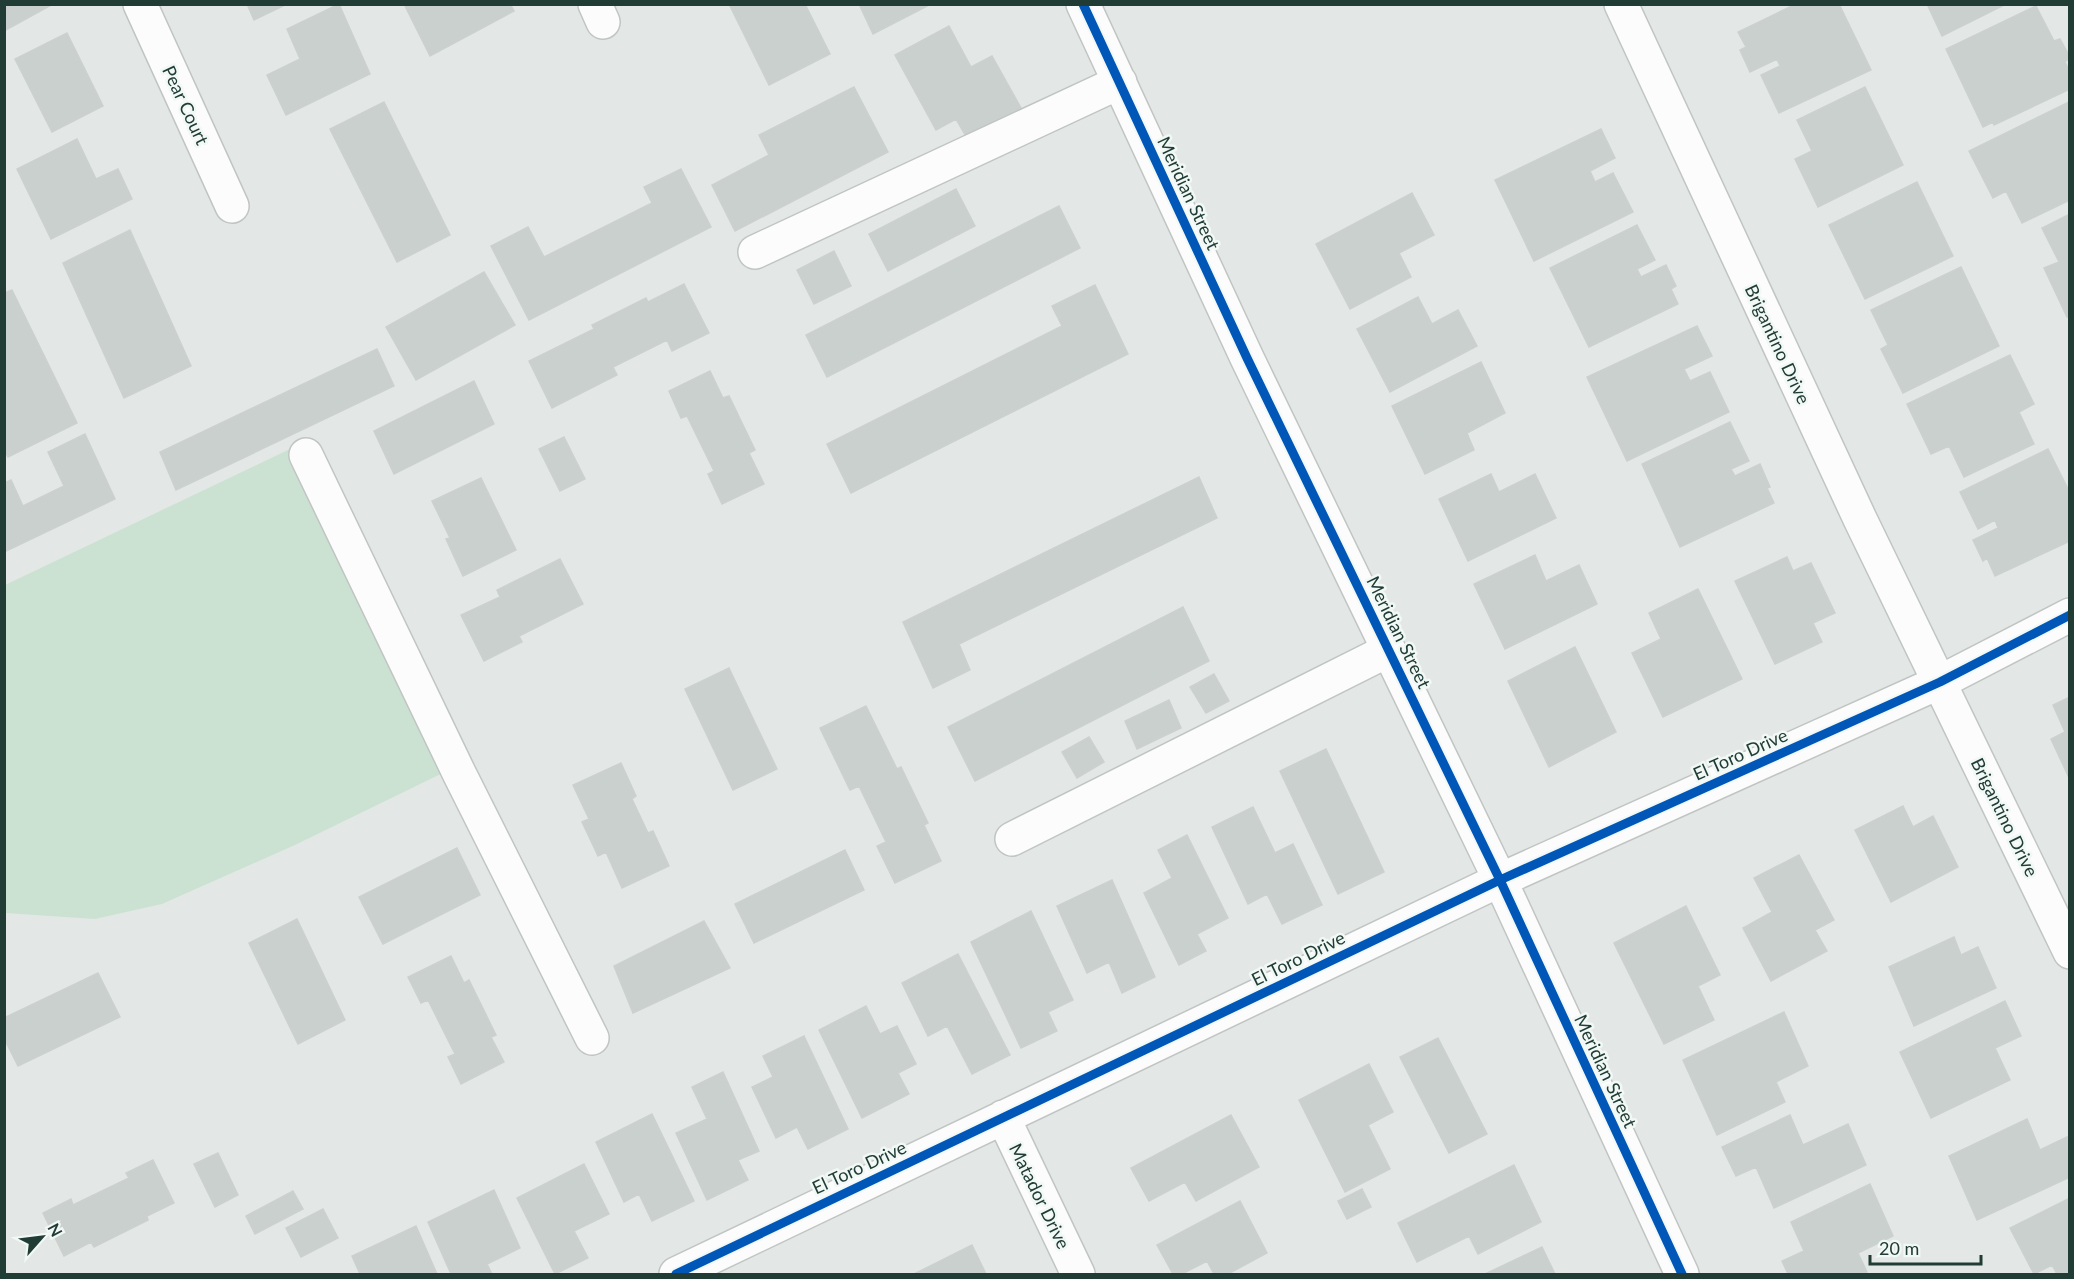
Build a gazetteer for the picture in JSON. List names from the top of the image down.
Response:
{
  "streets": {
    "street": [
      "Pear Court",
      "Meridian Street",
      "Brigantino Drive",
      "El Toro Drive",
      "Matador Drive"
    ]
  },
  "crossings": [
    ["Meridian Street", "El Toro Drive"],
    ["Brigantino Drive", "El Toro Drive"],
    ["El Toro Drive", "Matador Drive"]
  ],
  "scale_bar": "20 m",
  "north": "top right"
}
